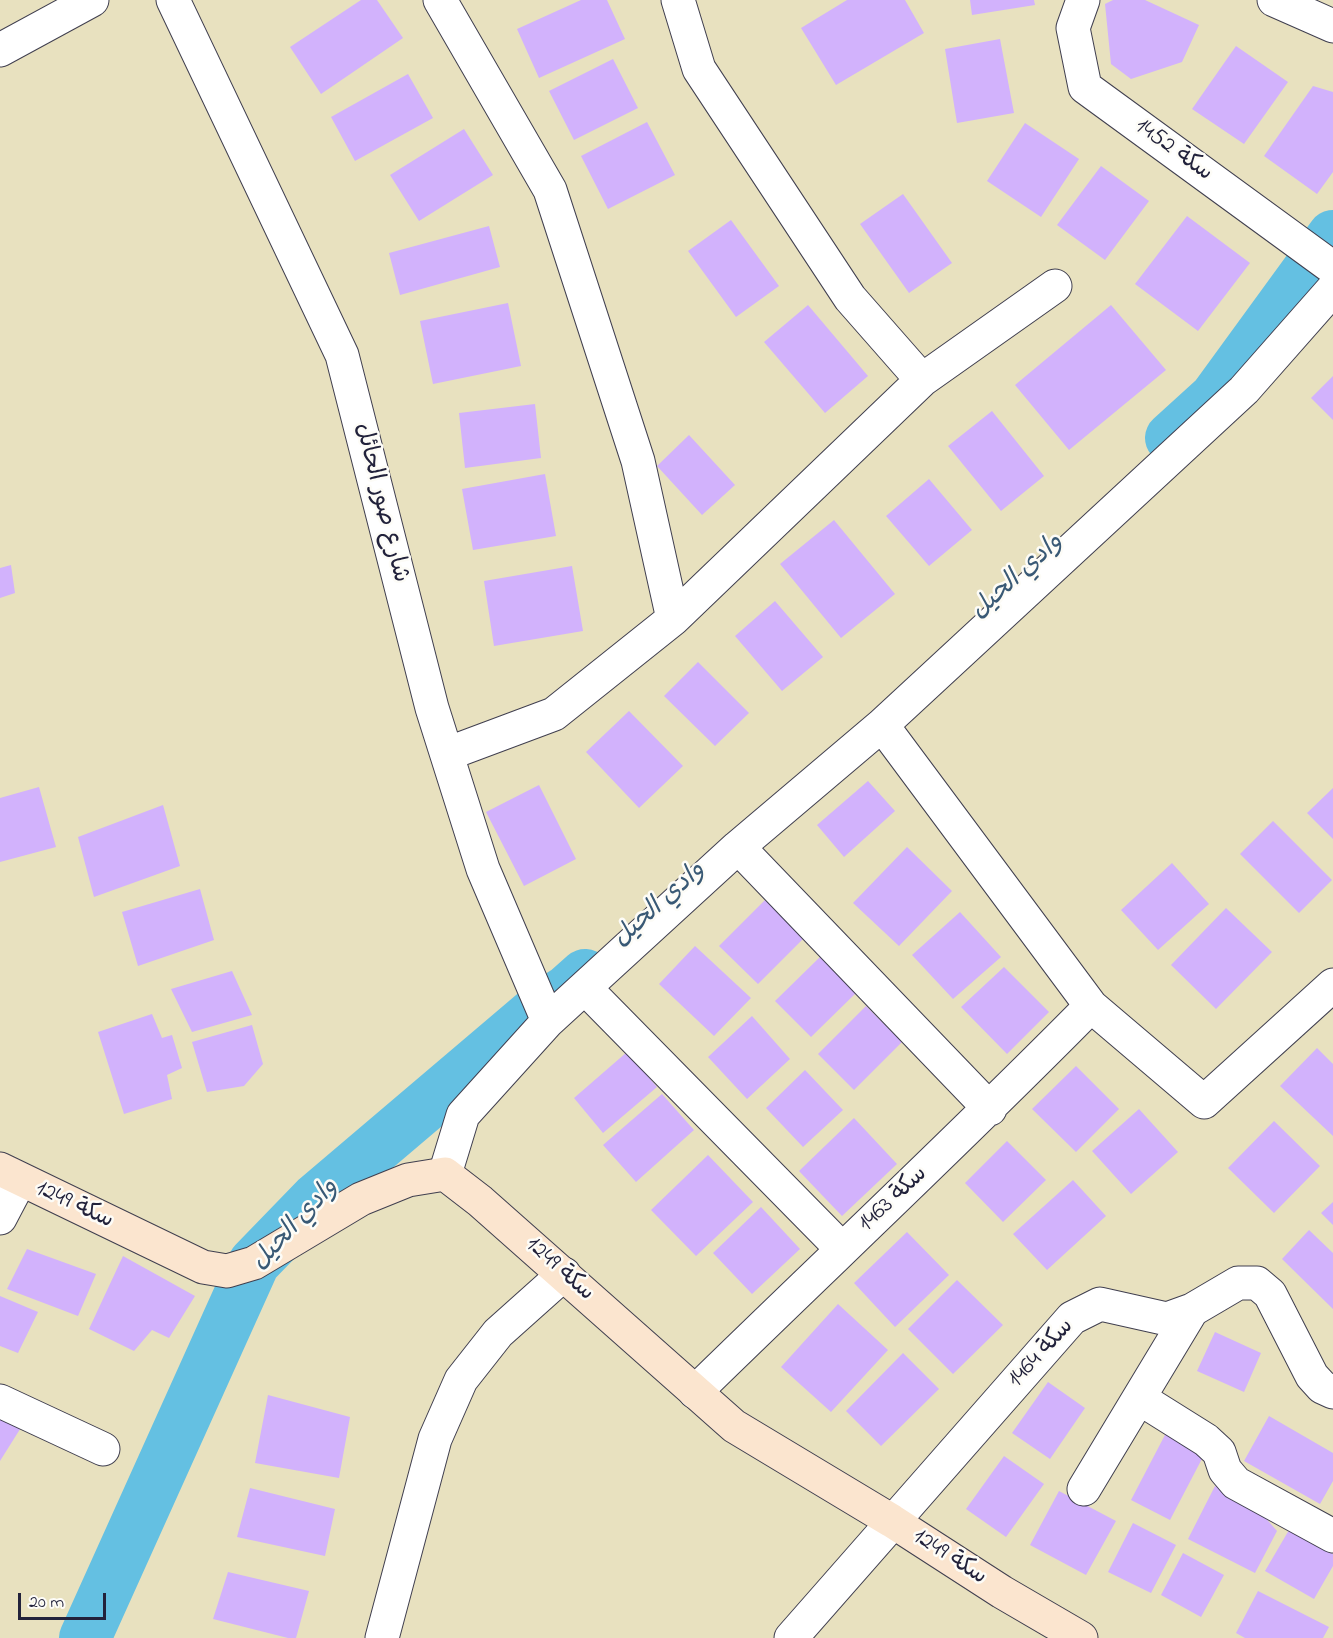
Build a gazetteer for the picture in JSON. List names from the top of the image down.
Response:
{
  "streets": {
    "street": [
      "سكة 1452",
      "شارع صور الحائل",
      "سكة 1463",
      "سكة 1249",
      "سكة 1464"
    ]
  },
  "crossings": [
    ["سكة 1463", "سكة 1249"],
    ["سكة 1249", "سكة 1464"]
  ],
  "water": ["وادي الحيل"],
  "scale_bar": "20 m"
}
